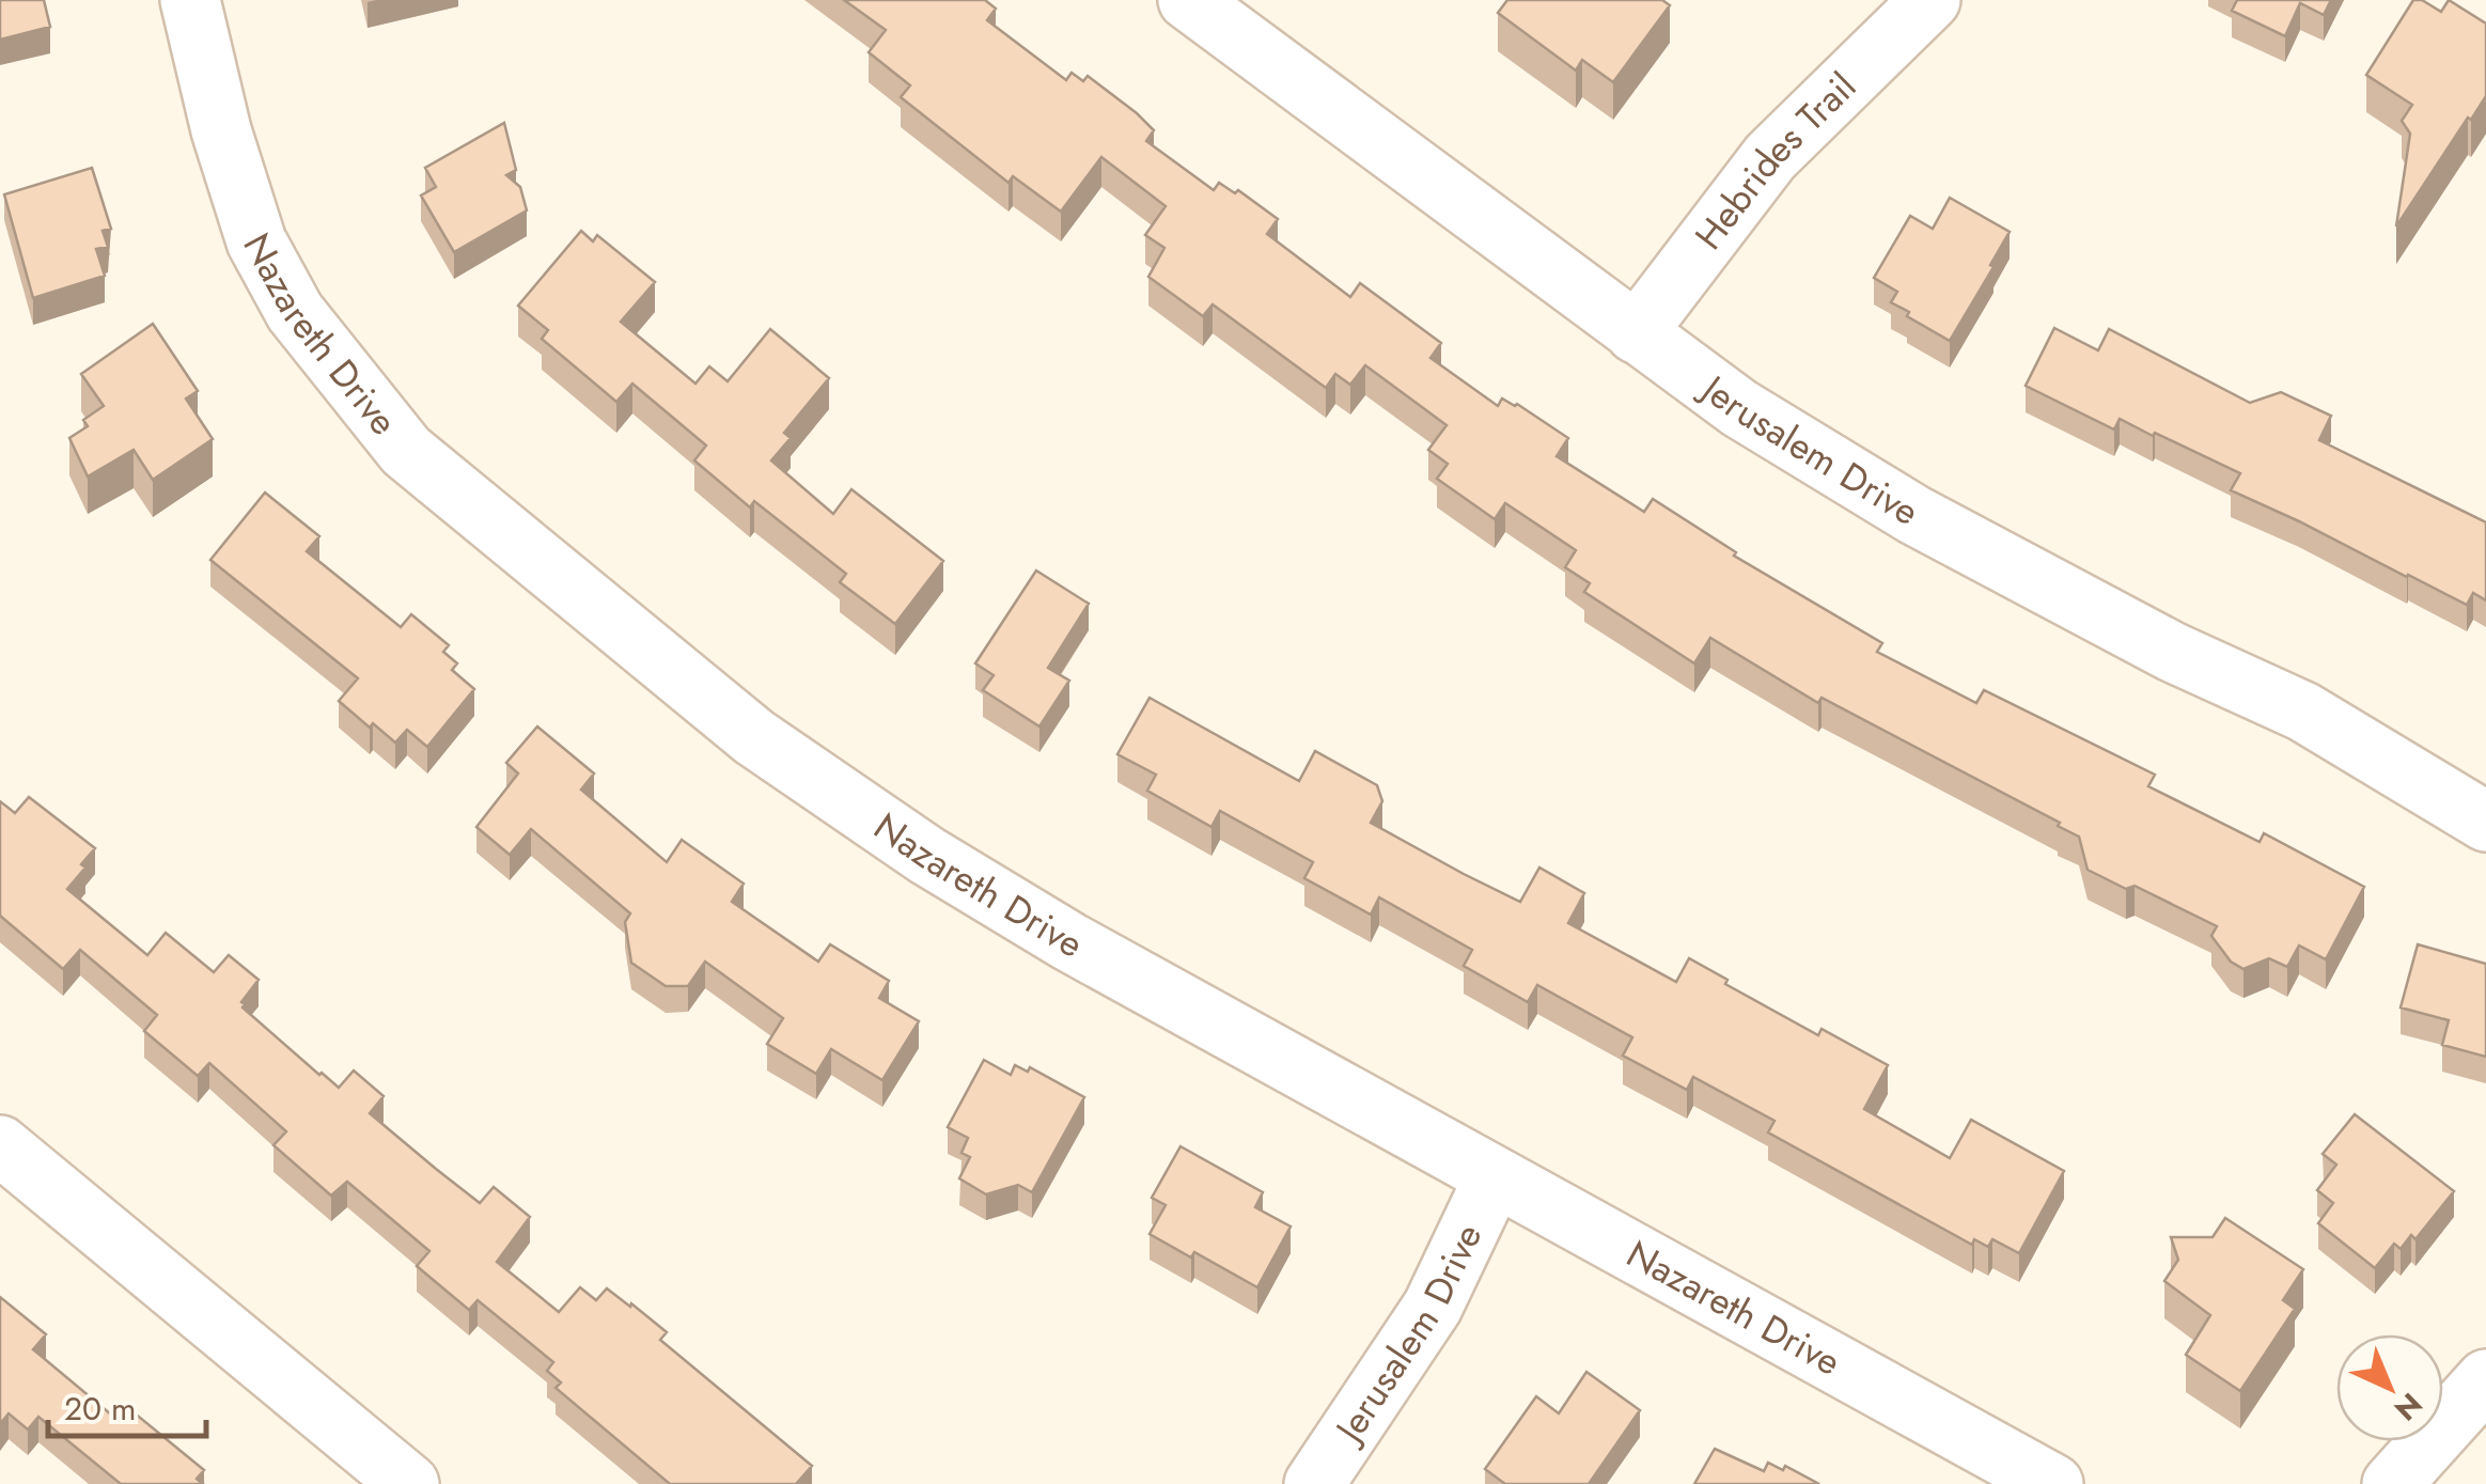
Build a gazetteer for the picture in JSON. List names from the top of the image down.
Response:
{
  "streets": {
    "street": ["Hebrides Trail", "Nazareth Drive", "Jerusalem Drive"]
  },
  "crossings": [
    ["Hebrides Trail", "Jerusalem Drive"],
    ["Nazareth Drive", "Jerusalem Drive"]
  ],
  "scale_bar": "20 m",
  "north": "bottom right"
}
